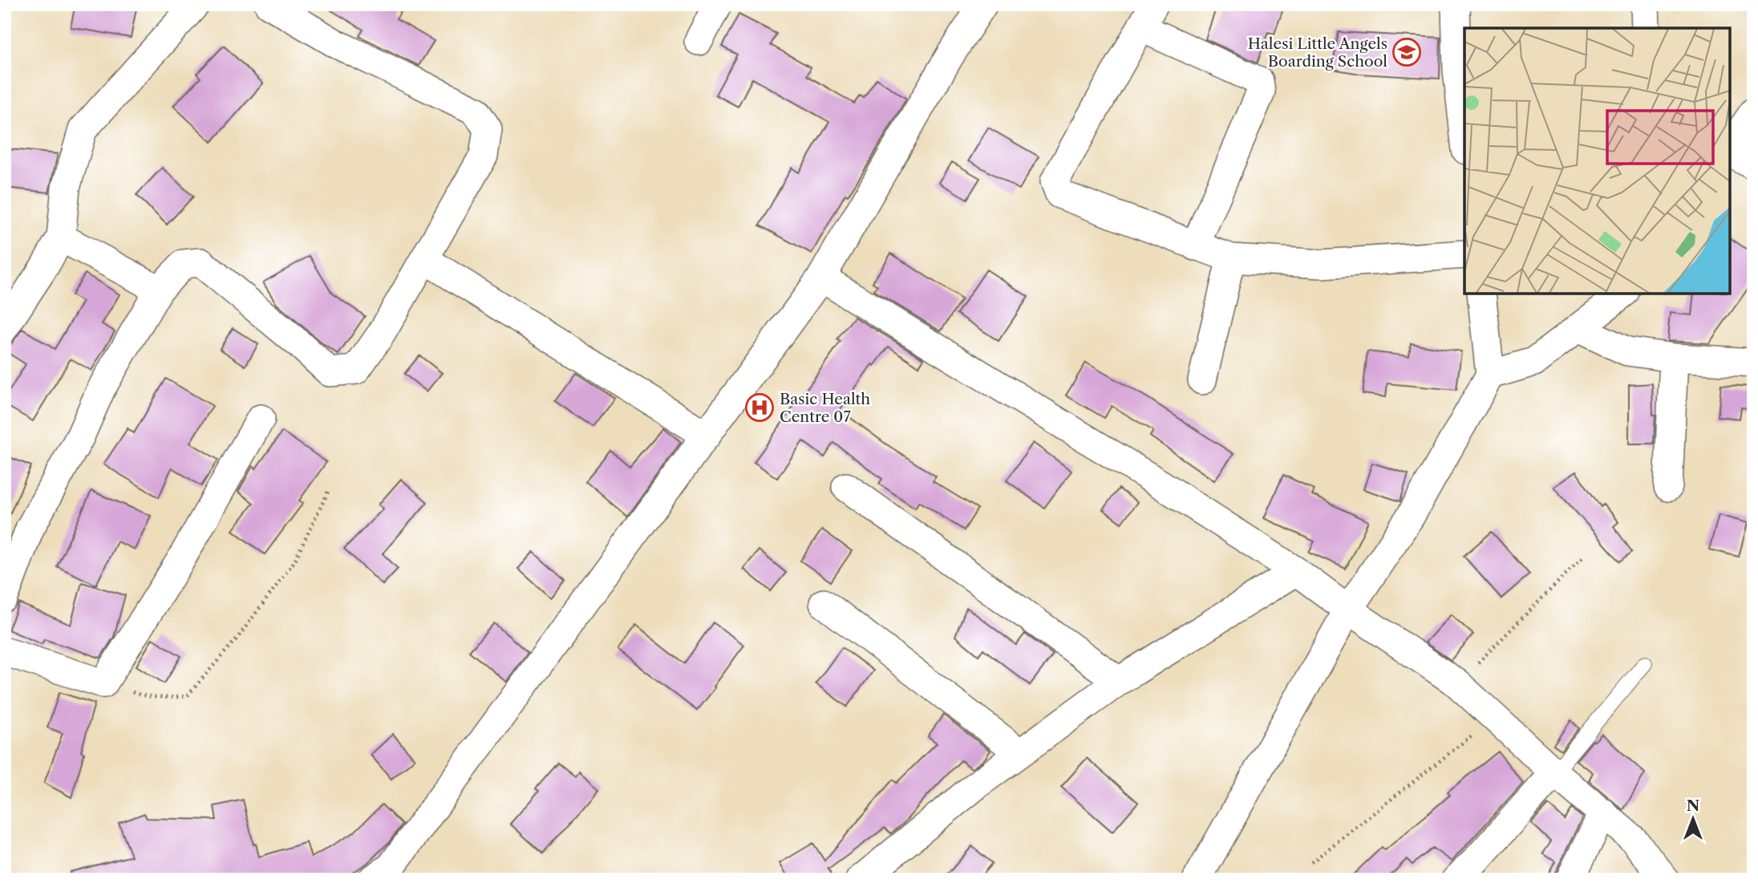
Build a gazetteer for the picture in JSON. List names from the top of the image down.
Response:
{
  "places": {
    "school or university": ["Halesi Little Angels Boarding School"],
    "hospital": ["Basic Health Centre 07"]
  },
  "north": "top"
}
